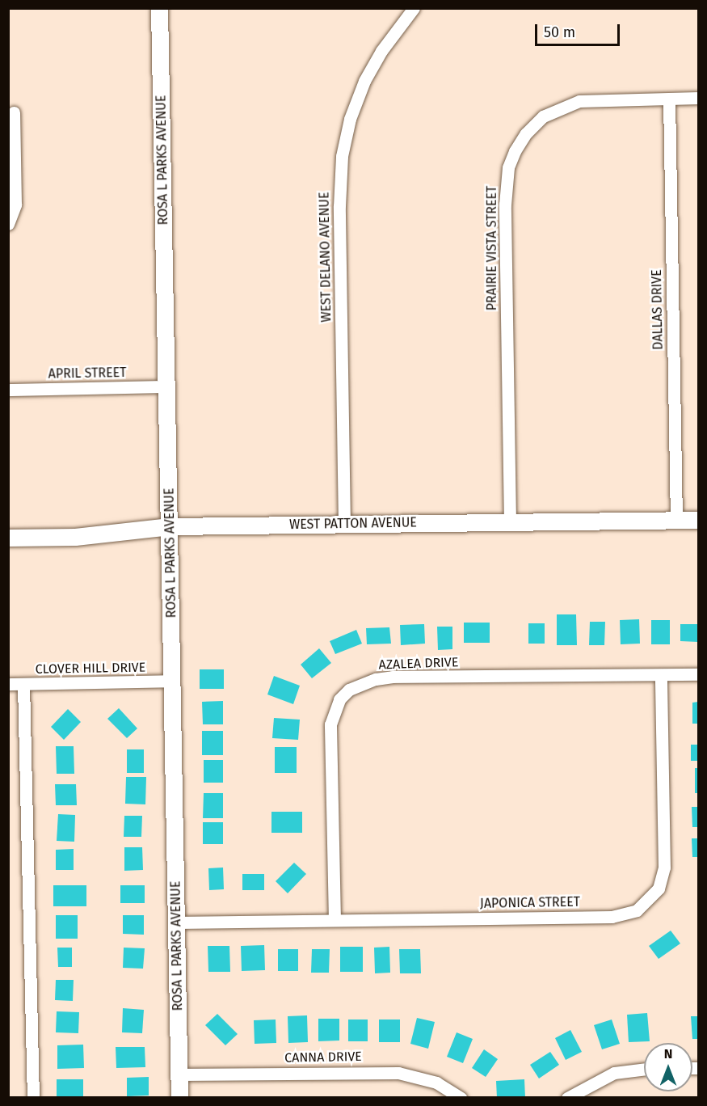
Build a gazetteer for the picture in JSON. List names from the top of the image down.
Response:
{
  "streets": {
    "street": [
      "ROSA L PARKS AVENUE",
      "PRAIRIE VISTA STREET",
      "WEST DELANO AVENUE",
      "DALLAS DRIVE",
      "APRIL STREET",
      "WEST PATTON AVENUE",
      "AZALEA DRIVE",
      "CLOVER HILL DRIVE",
      "JAPONICA STREET",
      "CANNA DRIVE"
    ]
  },
  "crossings": [
    ["ROSA L PARKS AVENUE", "APRIL STREET"],
    ["ROSA L PARKS AVENUE", "WEST PATTON AVENUE"],
    ["ROSA L PARKS AVENUE", "CLOVER HILL DRIVE"],
    ["ROSA L PARKS AVENUE", "JAPONICA STREET"],
    ["ROSA L PARKS AVENUE", "CANNA DRIVE"],
    ["PRAIRIE VISTA STREET", "DALLAS DRIVE"],
    ["PRAIRIE VISTA STREET", "WEST PATTON AVENUE"],
    ["WEST DELANO AVENUE", "WEST PATTON AVENUE"],
    ["DALLAS DRIVE", "WEST PATTON AVENUE"],
    ["AZALEA DRIVE", "JAPONICA STREET"]
  ],
  "scale_bar": "50 m",
  "north": "top"
}
